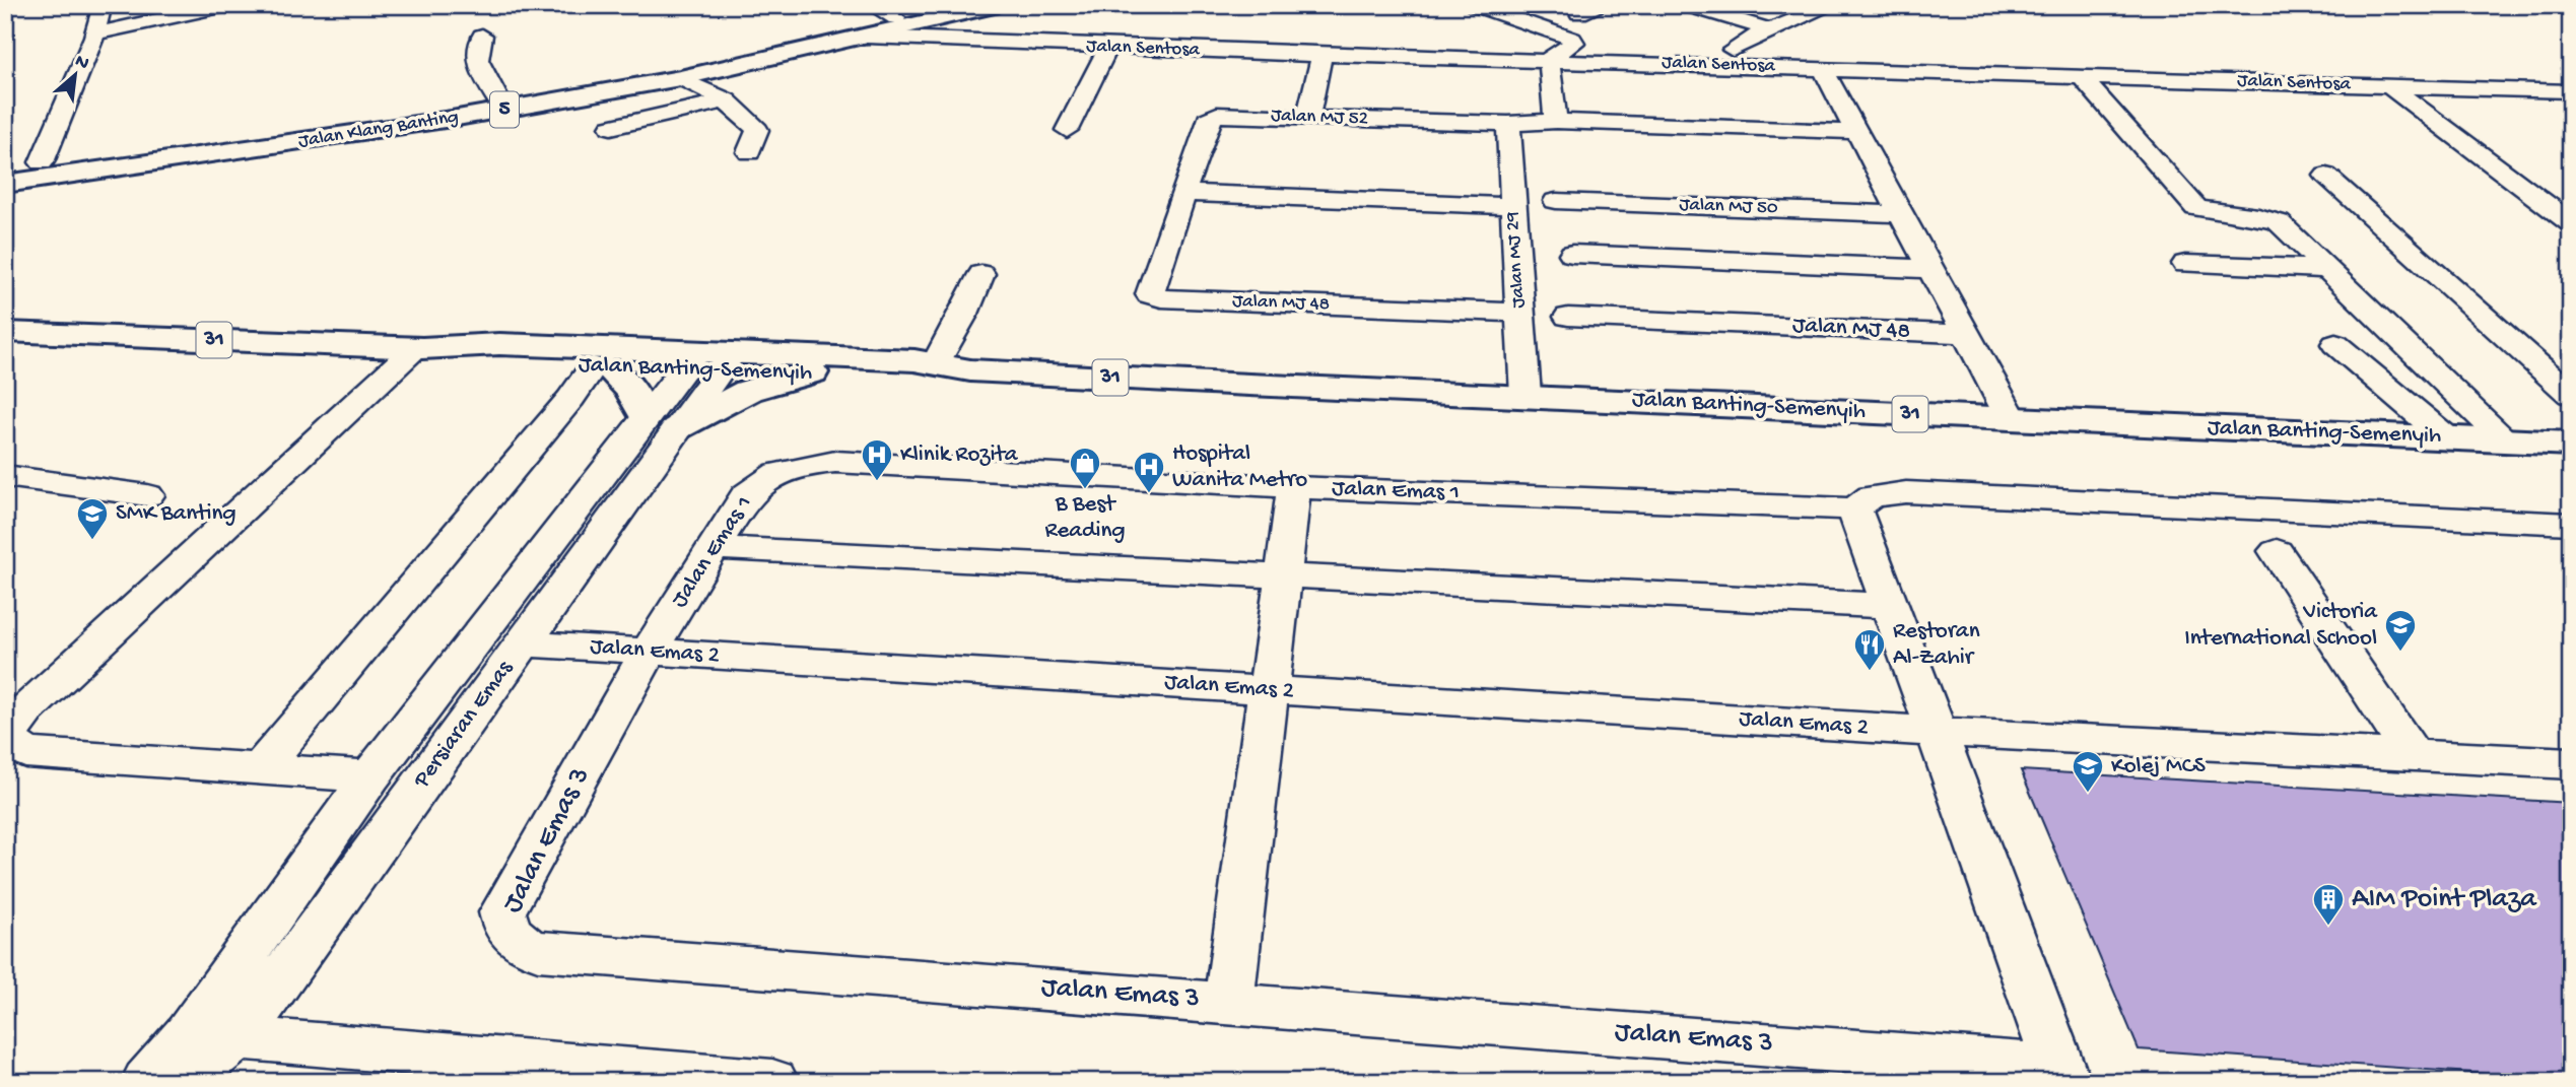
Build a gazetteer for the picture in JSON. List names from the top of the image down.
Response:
{
  "streets": {
    "main road": [
      "5",
      "Jalan Klang Banting",
      "31",
      "Jalan Banting-Semenyih"
    ],
    "street": [
      "Jalan Sentosa",
      "Jalan MJ 52",
      "Jalan MJ 50",
      "Jalan MJ 29",
      "Jalan MJ 48",
      "Jalan Emas 1",
      "Jalan Emas 2",
      "Persiaran Emas",
      "Jalan Emas 3"
    ]
  },
  "crossings": [
    ["Jalan Sentosa", "Jalan Klang Banting"],
    ["Jalan MJ 52", "Jalan MJ 29"],
    ["Jalan MJ 52", "Jalan MJ 48"],
    ["Jalan MJ 29", "Jalan MJ 48"],
    ["Jalan MJ 29", "Jalan Banting-Semenyih"],
    ["Jalan Banting-Semenyih", "Persiaran Emas"],
    ["Jalan Emas 1", "Jalan Emas 2"],
    ["Jalan Emas 1", "Jalan Emas 3"],
    ["Jalan Emas 2", "Persiaran Emas"],
    ["Jalan Emas 2", "Jalan Emas 3"]
  ],
  "places": {
    "hospital": ["Klinik Rozita", "Hospital Wanita Metro"],
    "shop": ["B Best Reading"],
    "school or university": ["SMK Banting", "Victoria International School", "Kolej MCS"],
    "restaurant": ["Restoran Al-Zahir"],
    "building": ["AIM Point Plaza"]
  },
  "north": "top right"
}
